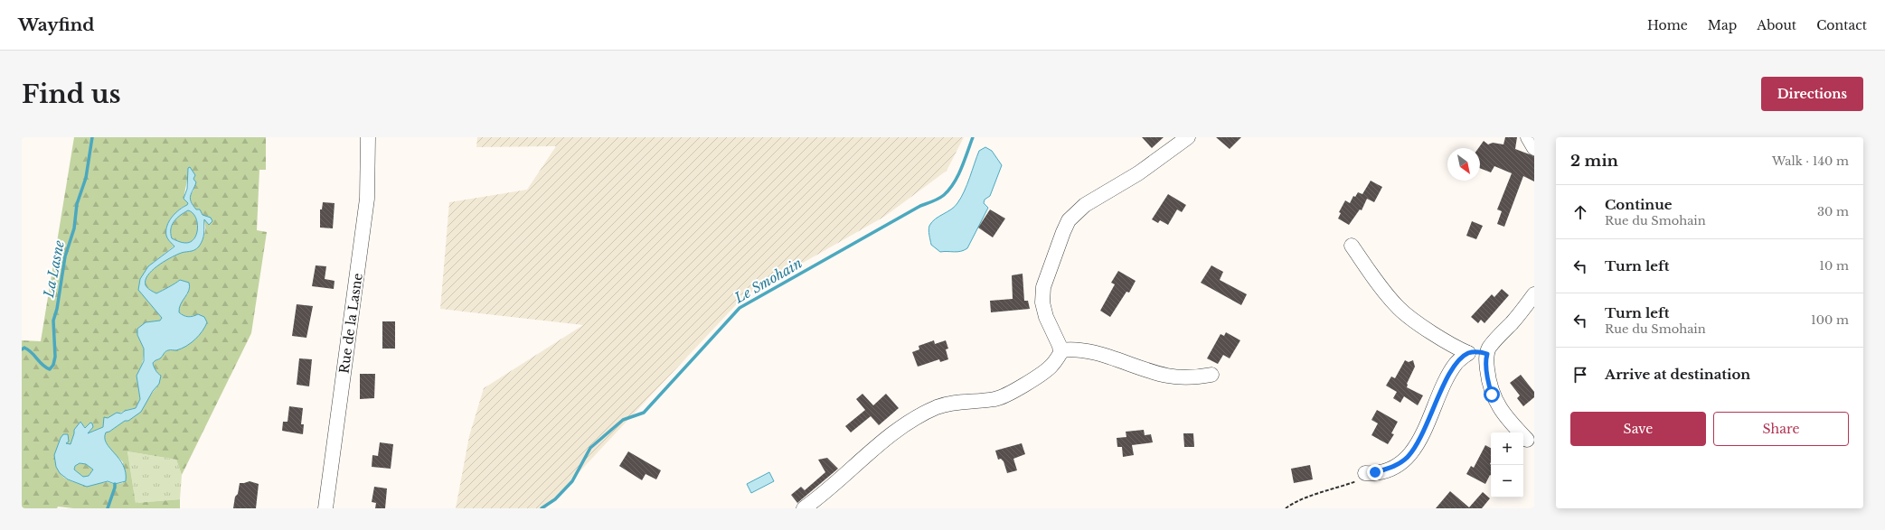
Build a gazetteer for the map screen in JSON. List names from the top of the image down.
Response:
{
  "streets": {
    "street": ["Rue de la Lasne"]
  },
  "water": ["La Lasne", "Le Smohain"],
  "north": "bottom right",
  "page": {
    "header": "Wayfind",
    "nav": [
      "Home",
      "Map",
      "About",
      "Contact"
    ],
    "buttons": [
      "Directions",
      ["Save", "Share"]
    ],
    "title": "Find us",
    "heading": ["2 min", "Walk · 140 m"],
    "list": [
      ["Continue", "Rue du Smohain", "30 m"],
      ["Turn left", "10 m"],
      ["Turn left", "Rue du Smohain", "100 m"],
      "Arrive at destination"
    ],
    "map_buttons": ["+", "−"]
  }
}
